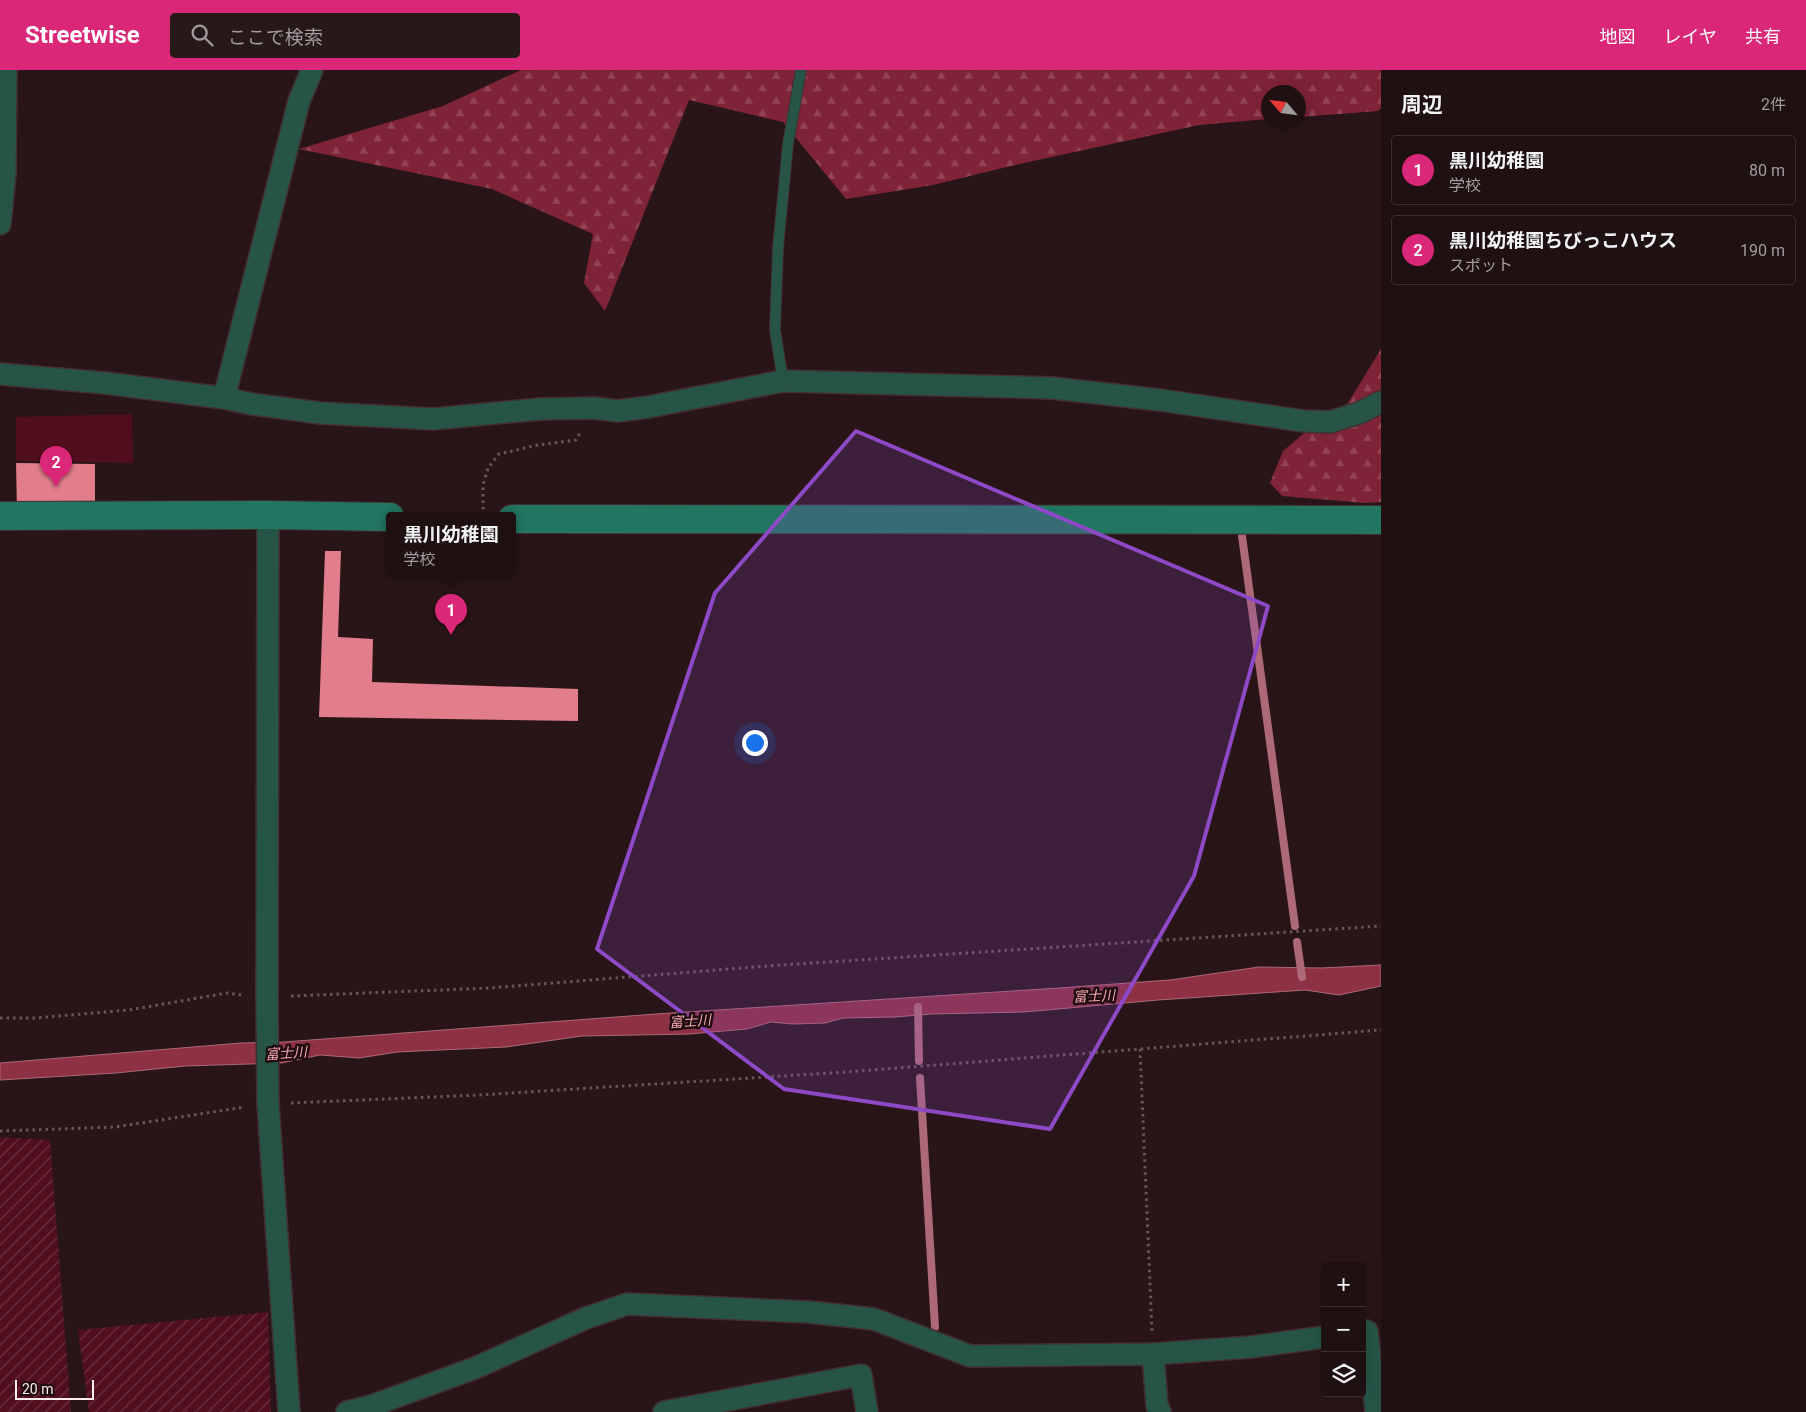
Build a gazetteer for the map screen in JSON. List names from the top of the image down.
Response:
{
  "water": ["富士川"],
  "scale_bar": "20 m",
  "north": "top left",
  "page": {
    "header": "Streetwise",
    "search": "ここで検索",
    "nav": ["地図", "レイヤ", "共有"],
    "heading": ["周辺", "2件"],
    "list": [
      {
        "mark": "1",
        "name": "黒川幼稚園",
        "note": "学校",
        "value": "80 m"
      },
      {
        "mark": "2",
        "name": "黒川幼稚園ちびっこハウス",
        "note": "スポット",
        "value": "190 m"
      }
    ],
    "pins": ["2", "1"],
    "popup": ["黒川幼稚園", "学校"],
    "map_buttons": ["+", "−"],
    "scale": "20 m"
  }
}
